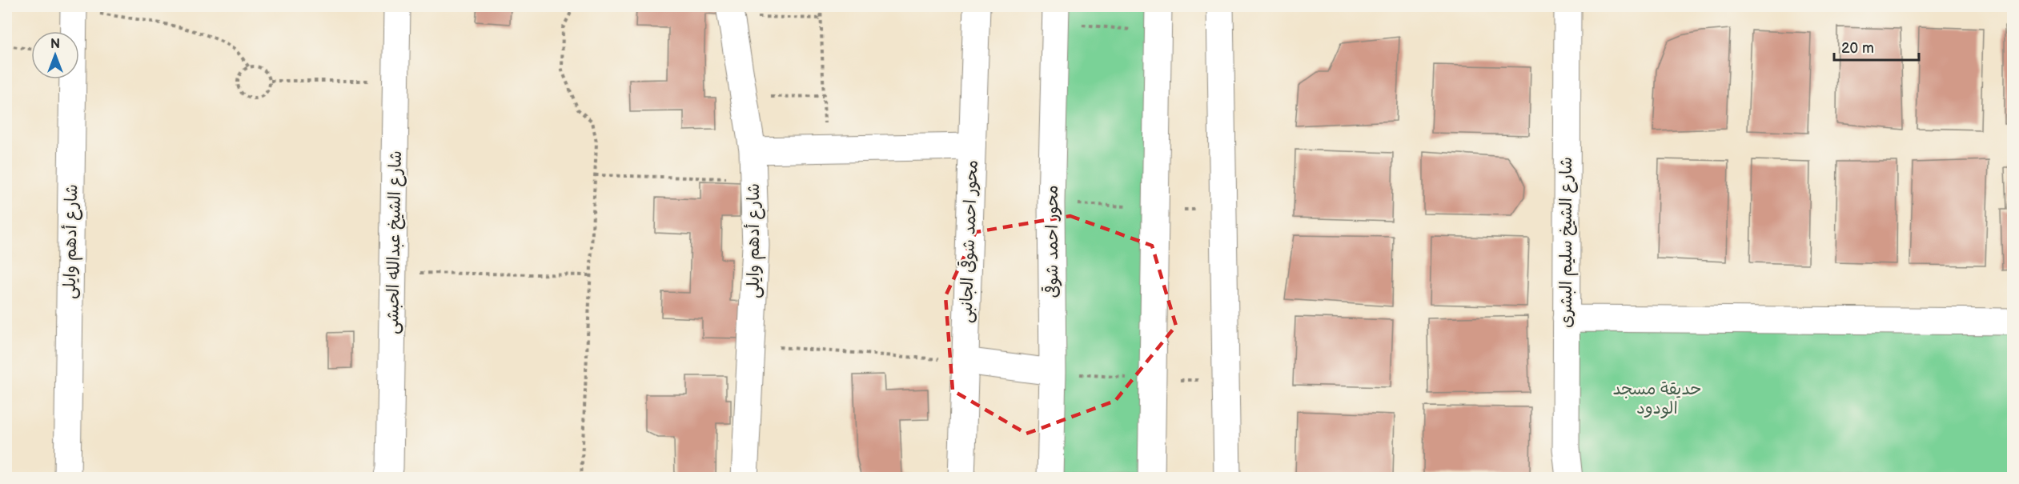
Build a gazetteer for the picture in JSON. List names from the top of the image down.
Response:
{
  "streets": {
    "street": [
      "شارع أدهم وايلى",
      "محور احمد شوقى الجانبى",
      "محور احمد شوقى",
      "شارع الشيخ عبدالله الحبشى",
      "شارع الشيخ سليم البشرى"
    ]
  },
  "parks": ["حديقة مسجد الودود"],
  "scale_bar": "20 m",
  "north": "top"
}
